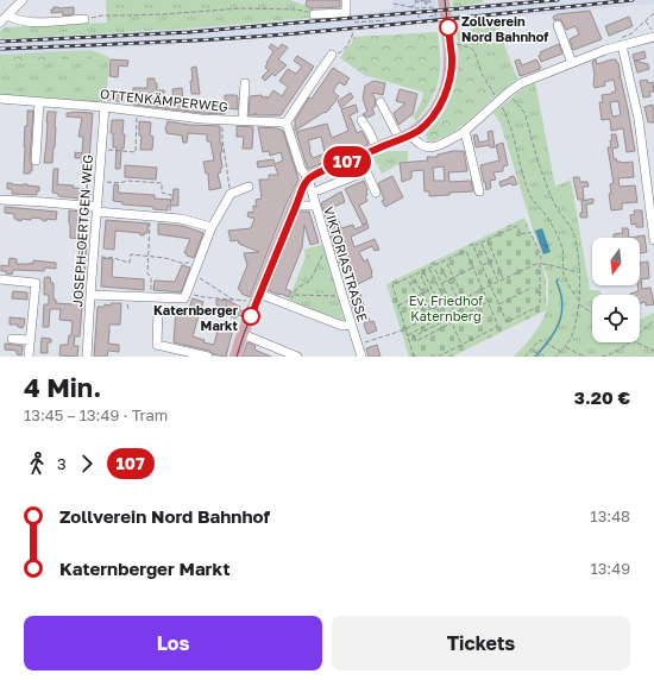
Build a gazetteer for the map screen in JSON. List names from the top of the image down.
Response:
{
  "streets": {
    "street": ["OTTENKÄMPERWEG", "JOSEPH-OERTGEN-WEG", "VIKTORIASTRASSE"]
  },
  "crossings": [
    ["OTTENKÄMPERWEG", "JOSEPH-OERTGEN-WEG"],
    ["OTTENKÄMPERWEG", "VIKTORIASTRASSE"]
  ],
  "parks": ["Ev. Friedhof Katernberg"],
  "places": ["Zollverein Nord Bahnhof", "Katernberger Markt"],
  "lines": ["tram line 107"],
  "north": "bottom",
  "page": {
    "on_map": "107",
    "heading": ["4 Min.", "13:45 – 13:49 · Tram", "3.20 €"],
    "legs": ["3", "107"],
    "list": [
      {
        "name": "Zollverein Nord Bahnhof",
        "value": "13:48"
      },
      {
        "name": "Katernberger Markt",
        "value": "13:49"
      }
    ],
    "buttons": ["Los", "Tickets"]
  }
}
